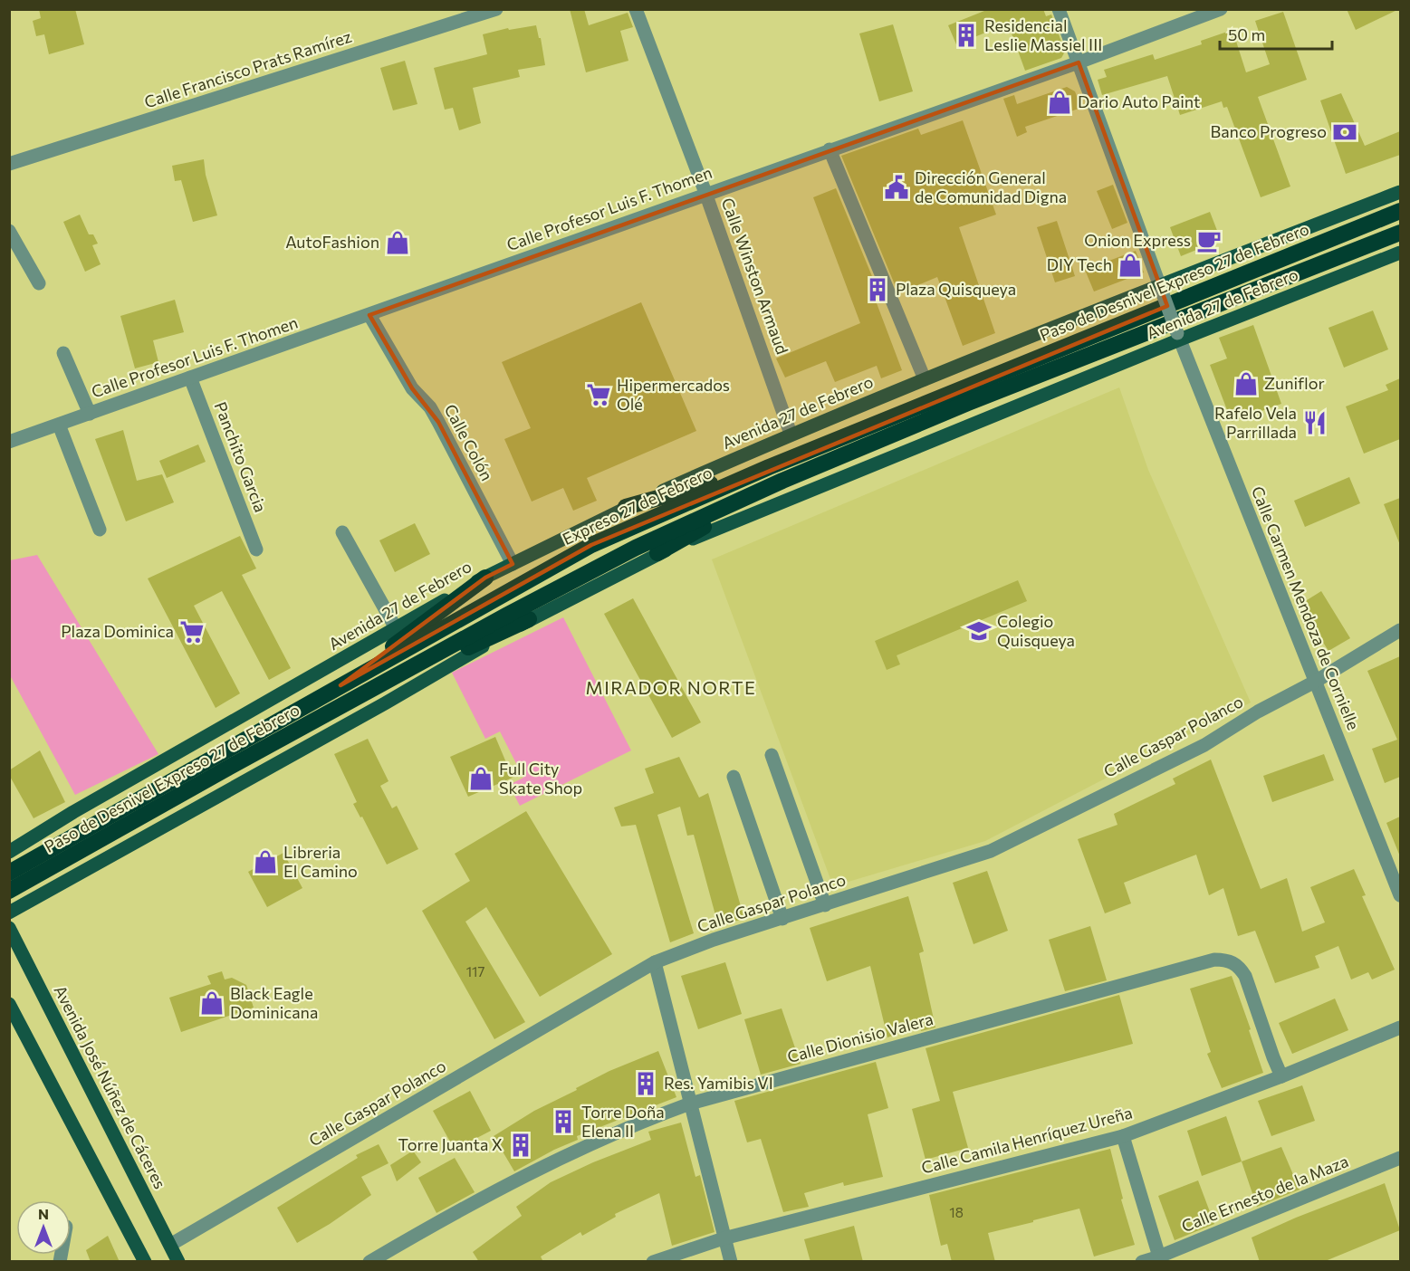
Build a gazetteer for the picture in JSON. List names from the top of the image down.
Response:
{
  "streets": {
    "highway": ["Paso de Desnivel Expreso 27 de Febrero", "Expreso 27 de Febrero"],
    "main road": ["Avenida 27 de Febrero", "Avenida José Núñez de Cáceres"],
    "street": [
      "Calle Francisco Prats Ramírez",
      "Calle Profesor Luis F. Thomen",
      "Calle Winston Armaud",
      "Calle Colón",
      "Panchito Garcia",
      "Calle Carmen Mendoza de Cornielle",
      "Calle Gaspar Polanco",
      "Calle Dionisio Valera",
      "Calle Camila Henríquez Ureña",
      "Calle Ernesto de la Maza"
    ]
  },
  "crossings": [
    ["Calle Profesor Luis F. Thomen", "Calle Winston Armaud"],
    ["Calle Profesor Luis F. Thomen", "Calle Colón"],
    ["Calle Profesor Luis F. Thomen", "Panchito Garcia"],
    ["Calle Winston Armaud", "Avenida 27 de Febrero"],
    ["Paso de Desnivel Expreso 27 de Febrero", "Expreso 27 de Febrero"],
    ["Avenida 27 de Febrero", "Calle Colón"],
    ["Avenida 27 de Febrero", "Calle Carmen Mendoza de Cornielle"],
    ["Calle Carmen Mendoza de Cornielle", "Calle Gaspar Polanco"],
    ["Calle Gaspar Polanco", "Avenida José Núñez de Cáceres"],
    ["Calle Dionisio Valera", "Calle Camila Henríquez Ureña"]
  ],
  "districts": ["MIRADOR NORTE"],
  "places": {
    "building": [
      "Residencial Leslie Massiel III",
      "Plaza Quisqueya",
      "Res. Yamibis VI",
      "Torre Doña Elena II",
      "Torre Juanta X"
    ],
    "shop": [
      "Dario Auto Paint",
      "AutoFashion",
      "DIY Tech",
      "Zuniflor",
      "Full City Skate Shop",
      "Libreria El Camino",
      "Black Eagle Dominicana"
    ],
    "bank": ["Banco Progreso"],
    "public building": ["Dirección General de Comunidad Digna"],
    "cafe": ["Onion Express"],
    "supermarket": ["Hipermercados Olé", "Plaza Dominica"],
    "restaurant": ["Rafelo Vela Parrillada"],
    "school or university": ["Colegio Quisqueya"]
  },
  "house_numbers": ["117", "18"],
  "scale_bar": "50 m",
  "north": "top"
}
